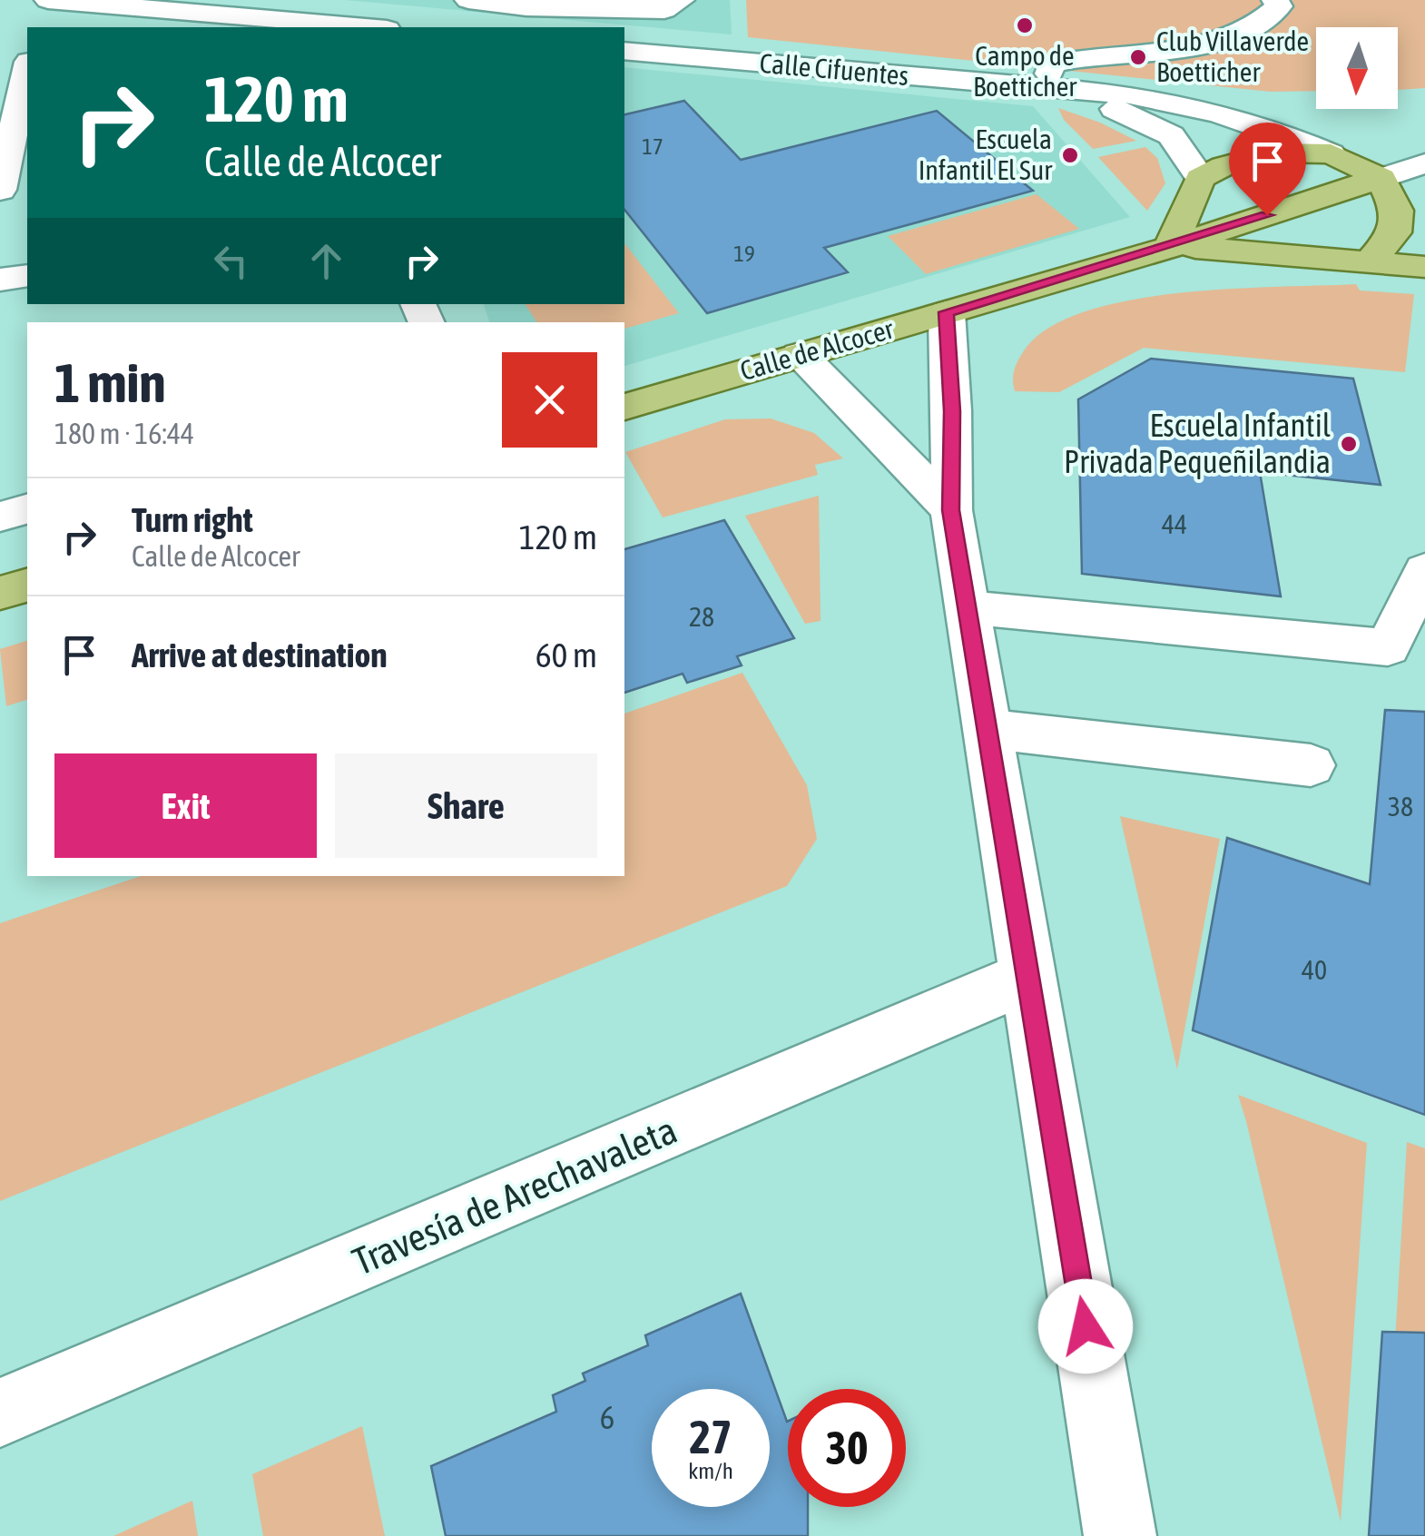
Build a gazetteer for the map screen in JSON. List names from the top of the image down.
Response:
{
  "streets": {
    "main road": ["Calle de Alcocer"],
    "street": ["Calle Cifuentes", "Travesía de Arechavaleta"]
  },
  "places": [
    "Campo de Boetticher",
    "Club Villaverde Boetticher",
    "Escuela Infantil El Sur",
    "Escuela Infantil Privada Pequeñilandia"
  ],
  "house_numbers": [
    "17",
    "19",
    "44",
    "28",
    "38",
    "40",
    "6"
  ],
  "north": "bottom",
  "page": {
    "turn": ["120 m", "Calle de Alcocer"],
    "heading": ["1 min", "180 m · 16:44"],
    "list": [
      {
        "name": "Turn right",
        "note": "Calle de Alcocer",
        "value": "120 m"
      },
      {
        "name": "Arrive at destination",
        "value": "60 m"
      }
    ],
    "buttons": ["Exit", "Share"],
    "speed": "27 km/h",
    "limit": "30"
  }
}
